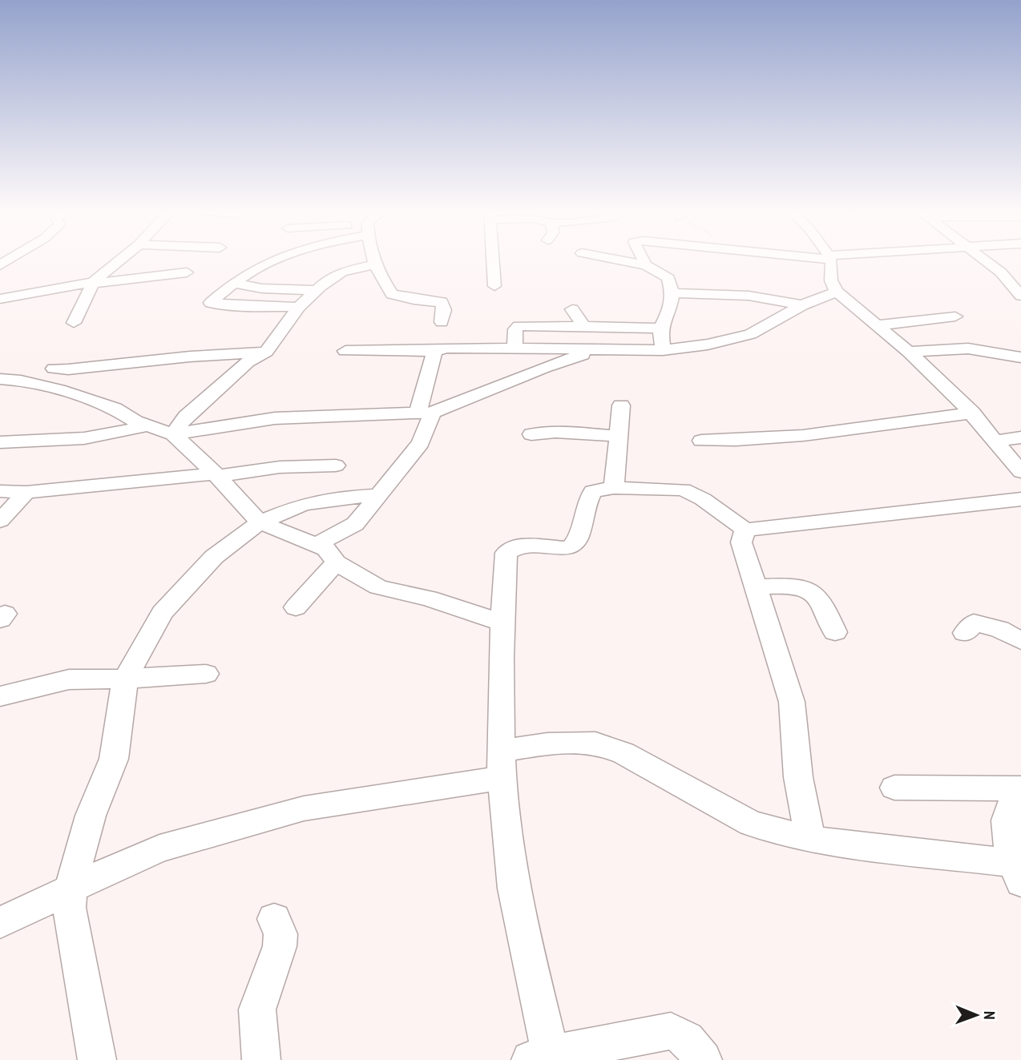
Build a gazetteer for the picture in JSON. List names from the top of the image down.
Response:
{
  "north": "right"
}
